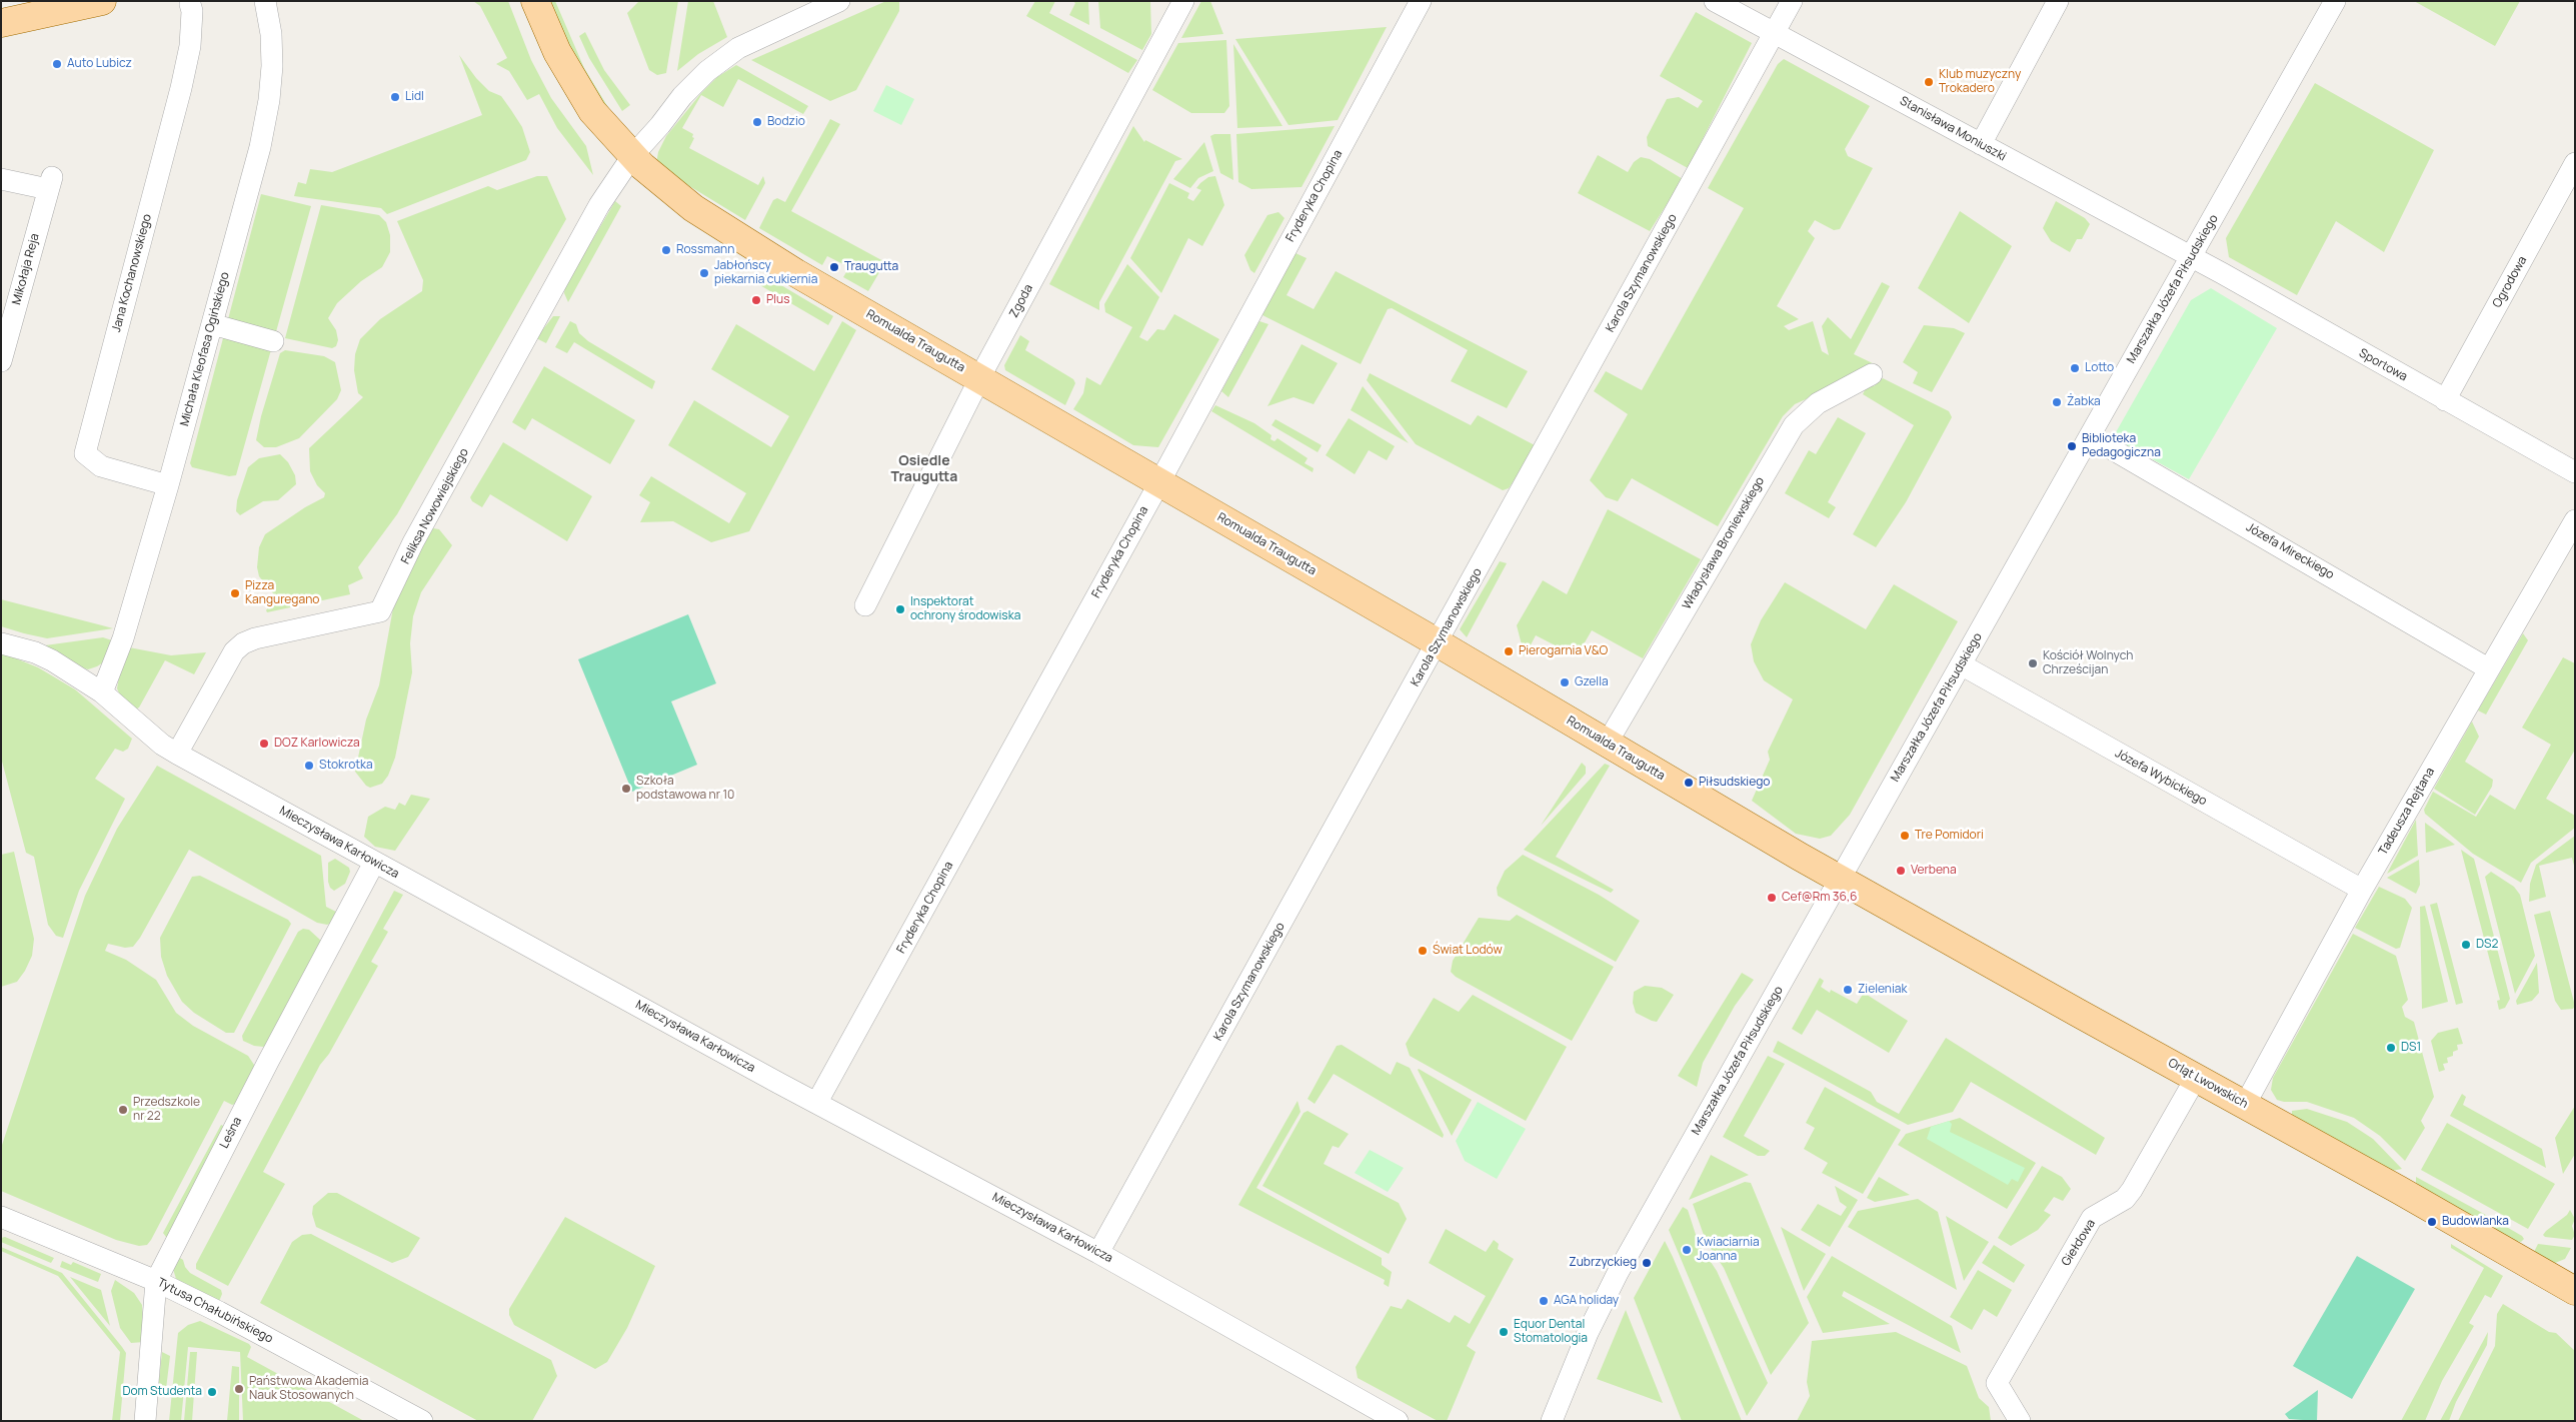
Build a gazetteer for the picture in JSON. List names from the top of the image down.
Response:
{
  "streets": {
    "main road": ["Romualda Traugutta", "Orląt Lwowskich"],
    "street": [
      "Stanisława Moniuszki",
      "Fryderyka Chopina",
      "Mikołaja Reja",
      "Jana Kochanowskiego",
      "Karola Szymanowskiego",
      "Ogrodowa",
      "Marszałka Józefa Piłsudskiego",
      "Zgoda",
      "Michała Kleofasa Ogińskiego",
      "Sportowa",
      "Feliksa Nowowiejskiego",
      "Władysława Broniewskiego",
      "Józefa Mireckiego",
      "Józefa Wybickiego",
      "Tadeusza Rejtana",
      "Mieczysława Karłowicza",
      "Leśna",
      "Giełdowa",
      "Tytusa Chałubińskiego"
    ]
  },
  "crossings": [
    ["Stanisława Moniuszki", "Karola Szymanowskiego"],
    ["Stanisława Moniuszki", "Marszałka Józefa Piłsudskiego"],
    ["Stanisława Moniuszki", "Sportowa"],
    ["Fryderyka Chopina", "Romualda Traugutta"],
    ["Fryderyka Chopina", "Mieczysława Karłowicza"],
    ["Jana Kochanowskiego", "Michała Kleofasa Ogińskiego"],
    ["Karola Szymanowskiego", "Romualda Traugutta"],
    ["Karola Szymanowskiego", "Mieczysława Karłowicza"],
    ["Ogrodowa", "Sportowa"],
    ["Marszałka Józefa Piłsudskiego", "Romualda Traugutta"],
    ["Marszałka Józefa Piłsudskiego", "Sportowa"],
    ["Marszałka Józefa Piłsudskiego", "Józefa Mireckiego"],
    ["Marszałka Józefa Piłsudskiego", "Józefa Wybickiego"],
    ["Marszałka Józefa Piłsudskiego", "Orląt Lwowskich"],
    ["Zgoda", "Romualda Traugutta"],
    ["Romualda Traugutta", "Feliksa Nowowiejskiego"],
    ["Romualda Traugutta", "Władysława Broniewskiego"],
    ["Romualda Traugutta", "Orląt Lwowskich"],
    ["Michała Kleofasa Ogińskiego", "Mieczysława Karłowicza"],
    ["Feliksa Nowowiejskiego", "Mieczysława Karłowicza"],
    ["Józefa Mireckiego", "Tadeusza Rejtana"],
    ["Józefa Wybickiego", "Tadeusza Rejtana"],
    ["Tadeusza Rejtana", "Orląt Lwowskich"],
    ["Mieczysława Karłowicza", "Leśna"],
    ["Orląt Lwowskich", "Giełdowa"],
    ["Leśna", "Tytusa Chałubińskiego"]
  ],
  "districts": ["Osiedle Traugutta"],
  "places": [
    "Auto Lubicz",
    "Klub muzyczny Trokadero",
    "Lidl",
    "Bodzio",
    "Rossmann",
    "Traugutta",
    "Jabłońscy piekarnia cukiernia",
    "Plus",
    "Lotto",
    "Żabka",
    "Biblioteka Pedagogiczna",
    "Pizza Kanguregano",
    "Inspektorat ochrony środowiska",
    "Pierogarnia V&O",
    "Kościół Wolnych Chrześcijan",
    "Gzella",
    "DOZ Karlowicza",
    "Stokrotka",
    "Piłsudskiego",
    "Szkoła podstawowa nr 10",
    "Tre Pomidori",
    "Verbena",
    "Cef@Rm 36,6",
    "DS2",
    "Świat Lodów",
    "Zieleniak",
    "DS1",
    "Przedszkole nr 22",
    "Budowlanka",
    "Kwiaciarnia Joanna",
    "Zubrzyckieg",
    "AGA holiday",
    "Equor Dental Stomatologia",
    "Państwowa Akademia Nauk Stosowanych",
    "Dom Studenta"
  ]
}
